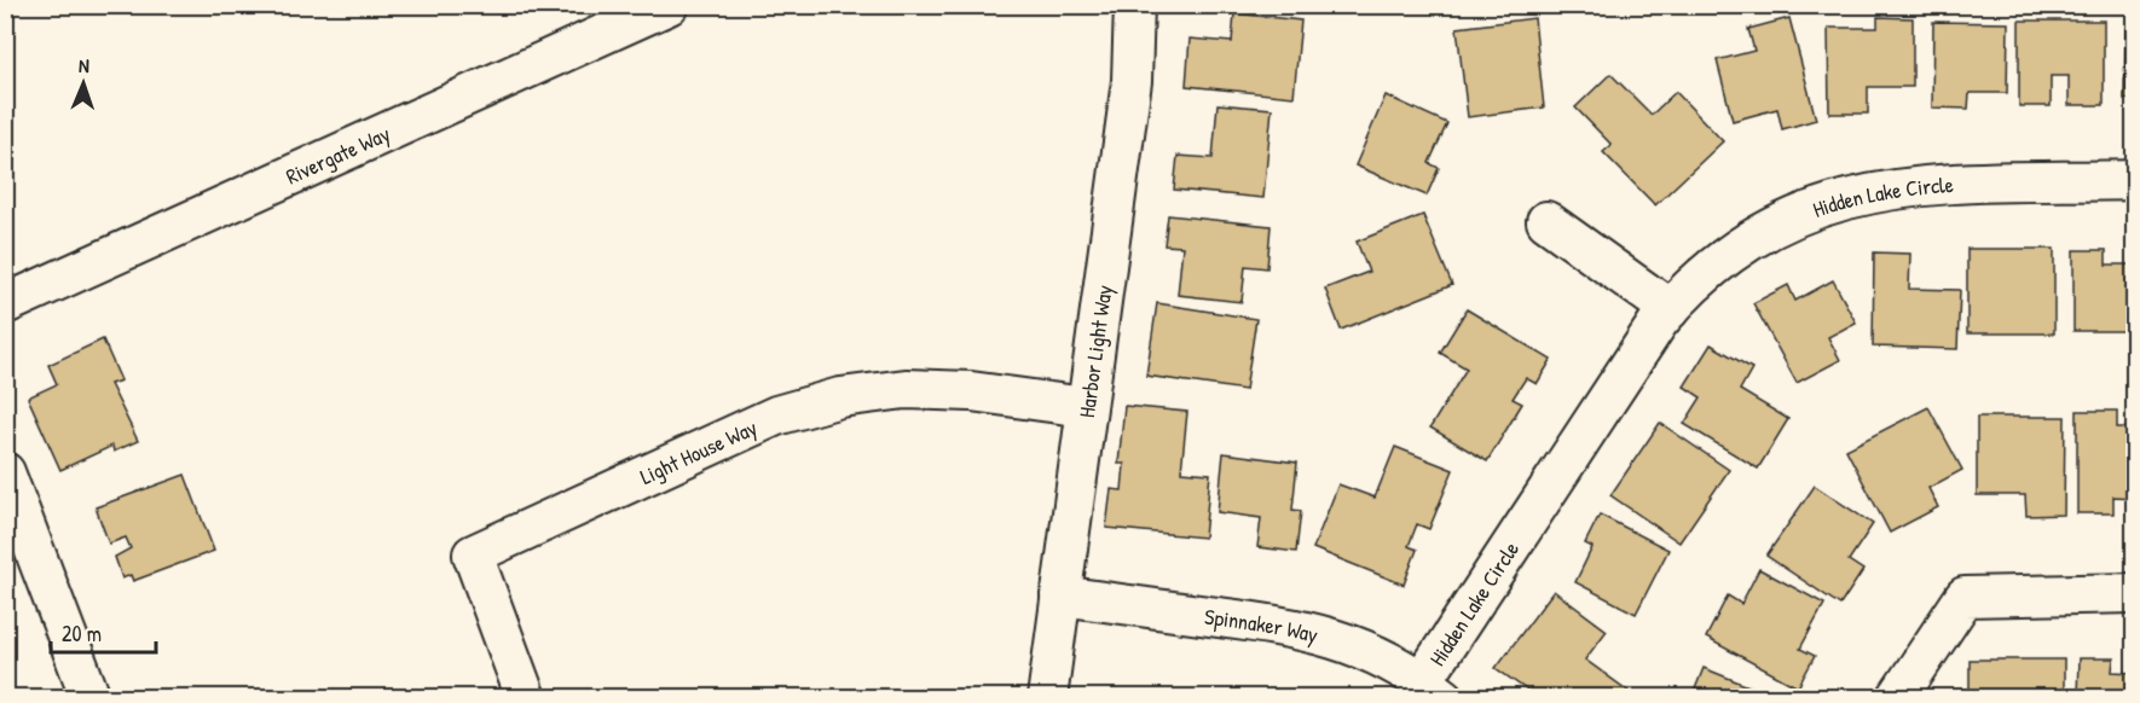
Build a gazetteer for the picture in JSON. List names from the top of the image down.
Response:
{
  "streets": {
    "street": [
      "Rivergate Way",
      "Hidden Lake Circle",
      "Harbor Light Way",
      "Light House Way",
      "Spinnaker Way"
    ]
  },
  "crossings": [
    ["Hidden Lake Circle", "Spinnaker Way"],
    ["Harbor Light Way", "Light House Way"],
    ["Harbor Light Way", "Spinnaker Way"]
  ],
  "scale_bar": "20 m",
  "north": "top"
}
